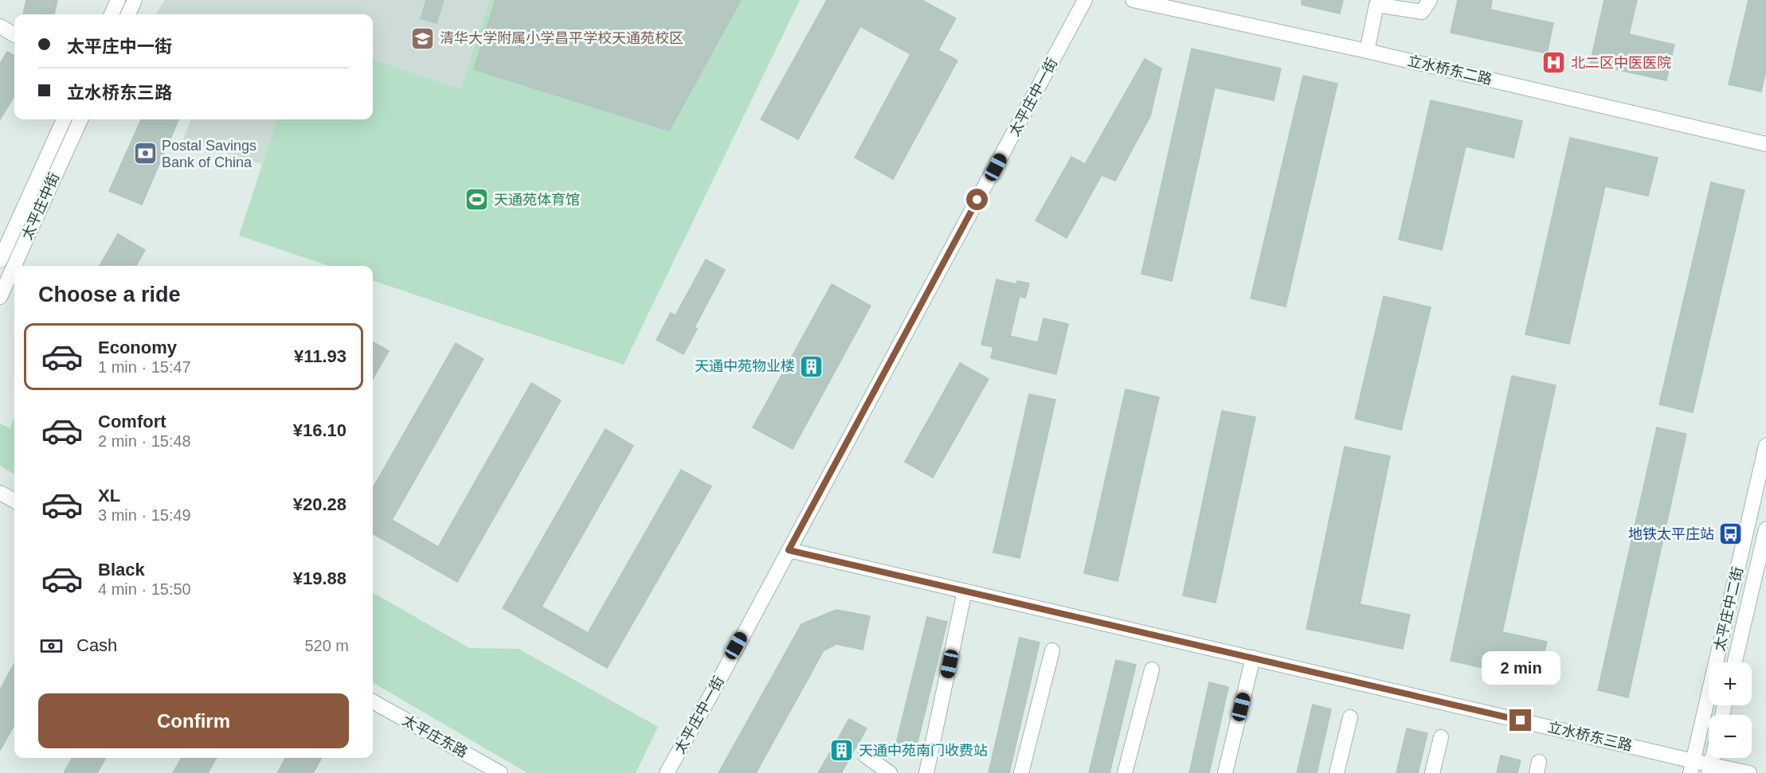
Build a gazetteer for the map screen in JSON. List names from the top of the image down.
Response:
{
  "streets": {
    "street": [
      "立水桥东二路",
      "太平庄中一街",
      "太平庄中街",
      "太平庄中二街",
      "太平庄东路",
      "立水桥东三路"
    ]
  },
  "crossings": [
    ["太平庄中一街", "立水桥东三路"],
    ["太平庄中二街", "立水桥东三路"]
  ],
  "places": {
    "school or university": ["清华大学附属小学昌平学校天通苑校区"],
    "hospital": ["北二区中医医院"],
    "bank": ["Postal Savings Bank of China"],
    "sports": ["天通苑体育馆"],
    "building": ["天通中苑物业楼", "天通中苑南门收费站"],
    "bus stop": ["地铁太平庄站"]
  },
  "page": {
    "banner": ["太平庄中一街", "立水桥东三路"],
    "heading": "Choose a ride",
    "list": [
      {
        "name": "Economy",
        "note": "1 min · 15:47",
        "value": "¥11.93"
      },
      {
        "name": "Comfort",
        "note": "2 min · 15:48",
        "value": "¥16.10"
      },
      {
        "name": "XL",
        "note": "3 min · 15:49",
        "value": "¥20.28"
      },
      {
        "name": "Black",
        "note": "4 min · 15:50",
        "value": "¥19.88"
      }
    ],
    "pay": ["Cash", "520 m"],
    "bubble": "2 min",
    "map_buttons": ["+", "−"],
    "buttons": "Confirm"
  }
}
